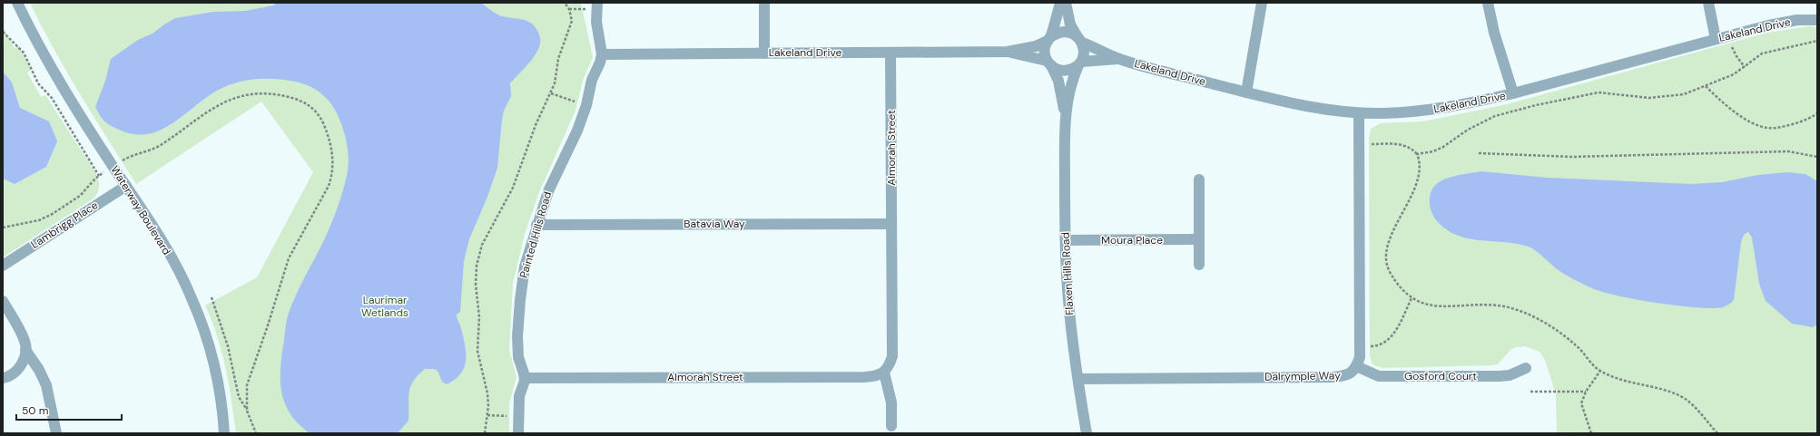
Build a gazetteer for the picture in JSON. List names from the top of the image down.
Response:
{
  "streets": {
    "street": [
      "Lakeland Drive",
      "Almorah Street",
      "Waterway Boulevard",
      "Batavia Way",
      "Lambrigg Place",
      "Painted Hills Road",
      "Moura Place",
      "Flaxen Hills Road",
      "Dalrymple Way",
      "Gosford Court"
    ]
  },
  "crossings": [
    ["Lakeland Drive", "Almorah Street"],
    ["Lakeland Drive", "Painted Hills Road"],
    ["Lakeland Drive", "Flaxen Hills Road"],
    ["Lakeland Drive", "Dalrymple Way"],
    ["Almorah Street", "Batavia Way"],
    ["Almorah Street", "Painted Hills Road"],
    ["Waterway Boulevard", "Lambrigg Place"],
    ["Batavia Way", "Painted Hills Road"],
    ["Moura Place", "Flaxen Hills Road"],
    ["Flaxen Hills Road", "Dalrymple Way"],
    ["Dalrymple Way", "Gosford Court"]
  ],
  "parks": ["Laurimar Wetlands"],
  "scale_bar": "50 m"
}
